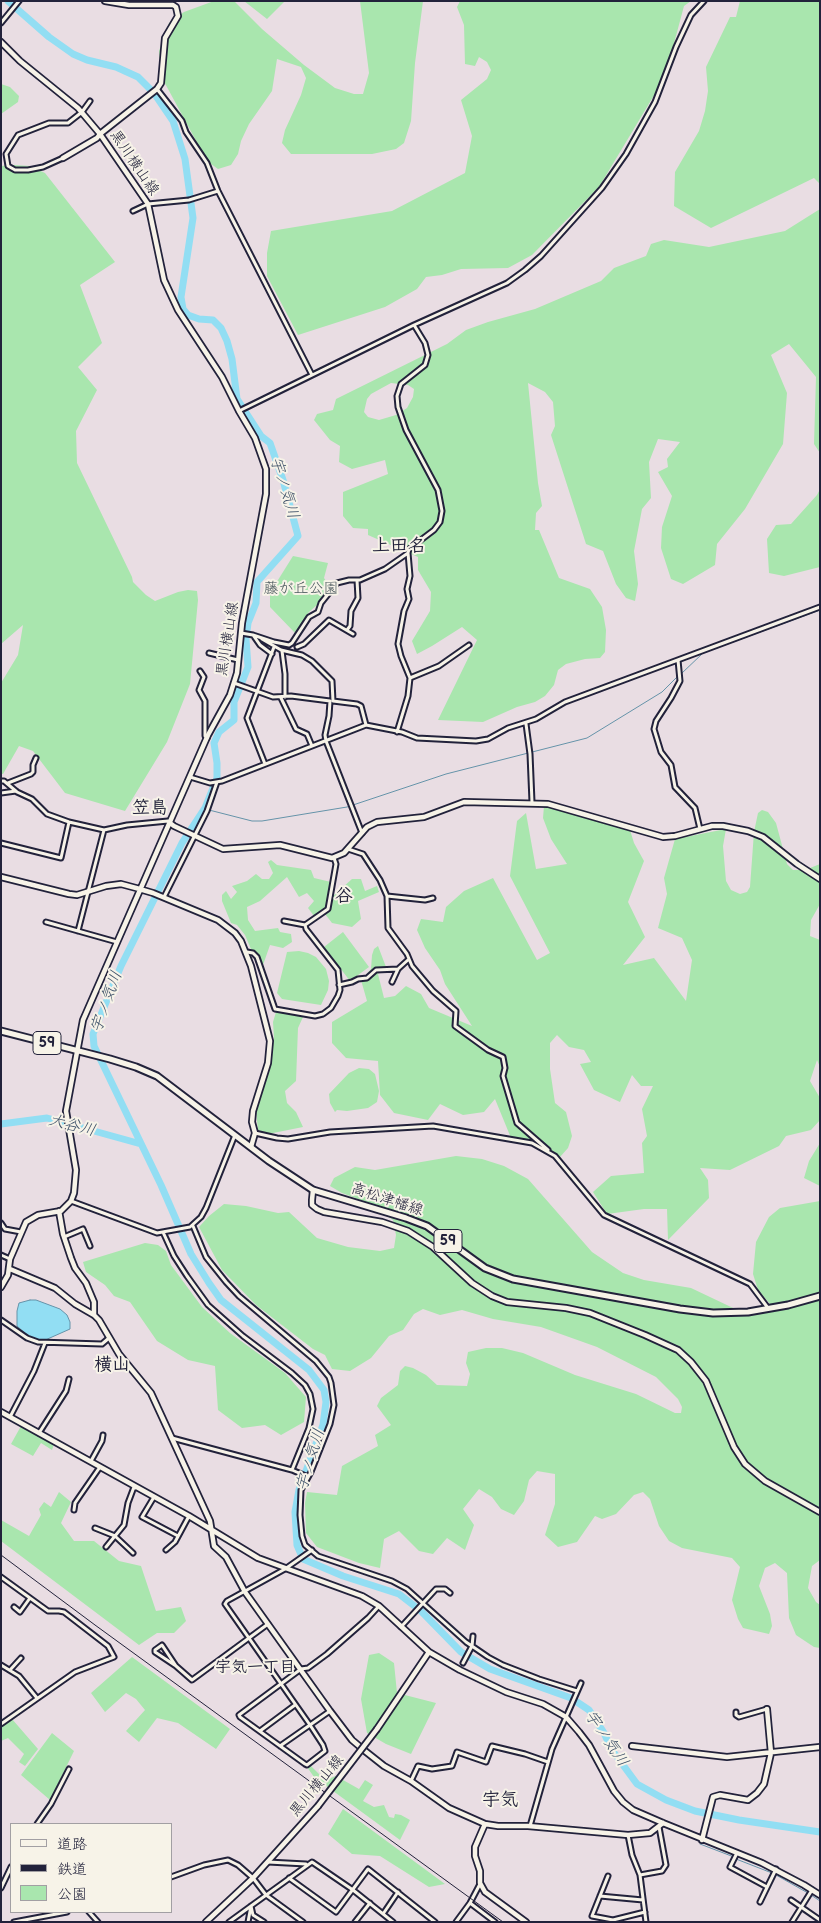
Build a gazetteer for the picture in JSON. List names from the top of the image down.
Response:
{
  "streets": {
    "main road": ["59", "高松津幡線"],
    "street": ["黒川横山線"]
  },
  "crossings": [
    ["黒川横山線", "高松津幡線"]
  ],
  "districts": [
    "上田名",
    "笠島",
    "谷",
    "横山",
    "宇気一丁目",
    "宇気"
  ],
  "water": ["宇ノ気川", "大谷川"],
  "parks": ["藤が丘公園"],
  "legend": ["道路", "鉄道", "公園"]
}
